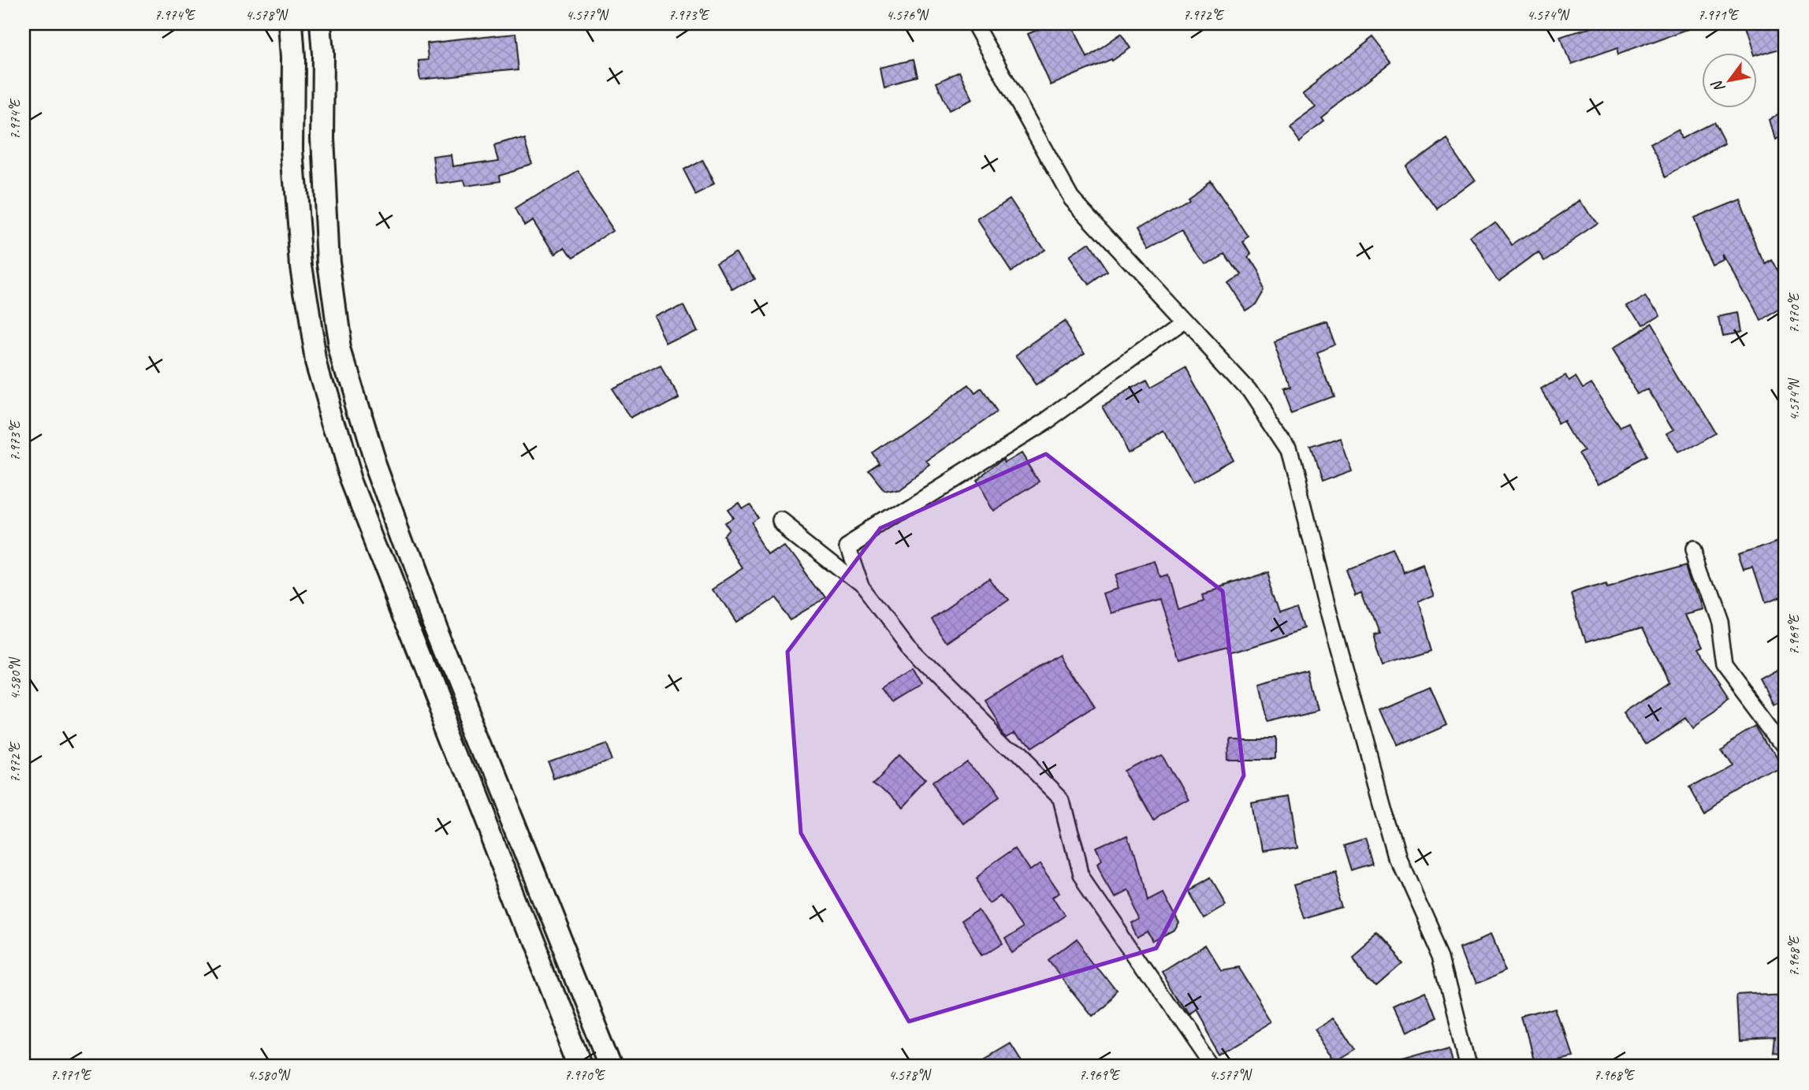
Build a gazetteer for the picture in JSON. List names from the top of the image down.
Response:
{
  "north": "bottom left",
  "coordinates": [
    "7.974°E",
    "4.578°N",
    "4.577°N",
    "7.973°E",
    "4.576°N",
    "7.972°E",
    "4.574°N",
    "7.971°E",
    "7.970°E",
    "7.969°E",
    "4.580°N",
    "7.968°E"
  ]
}
